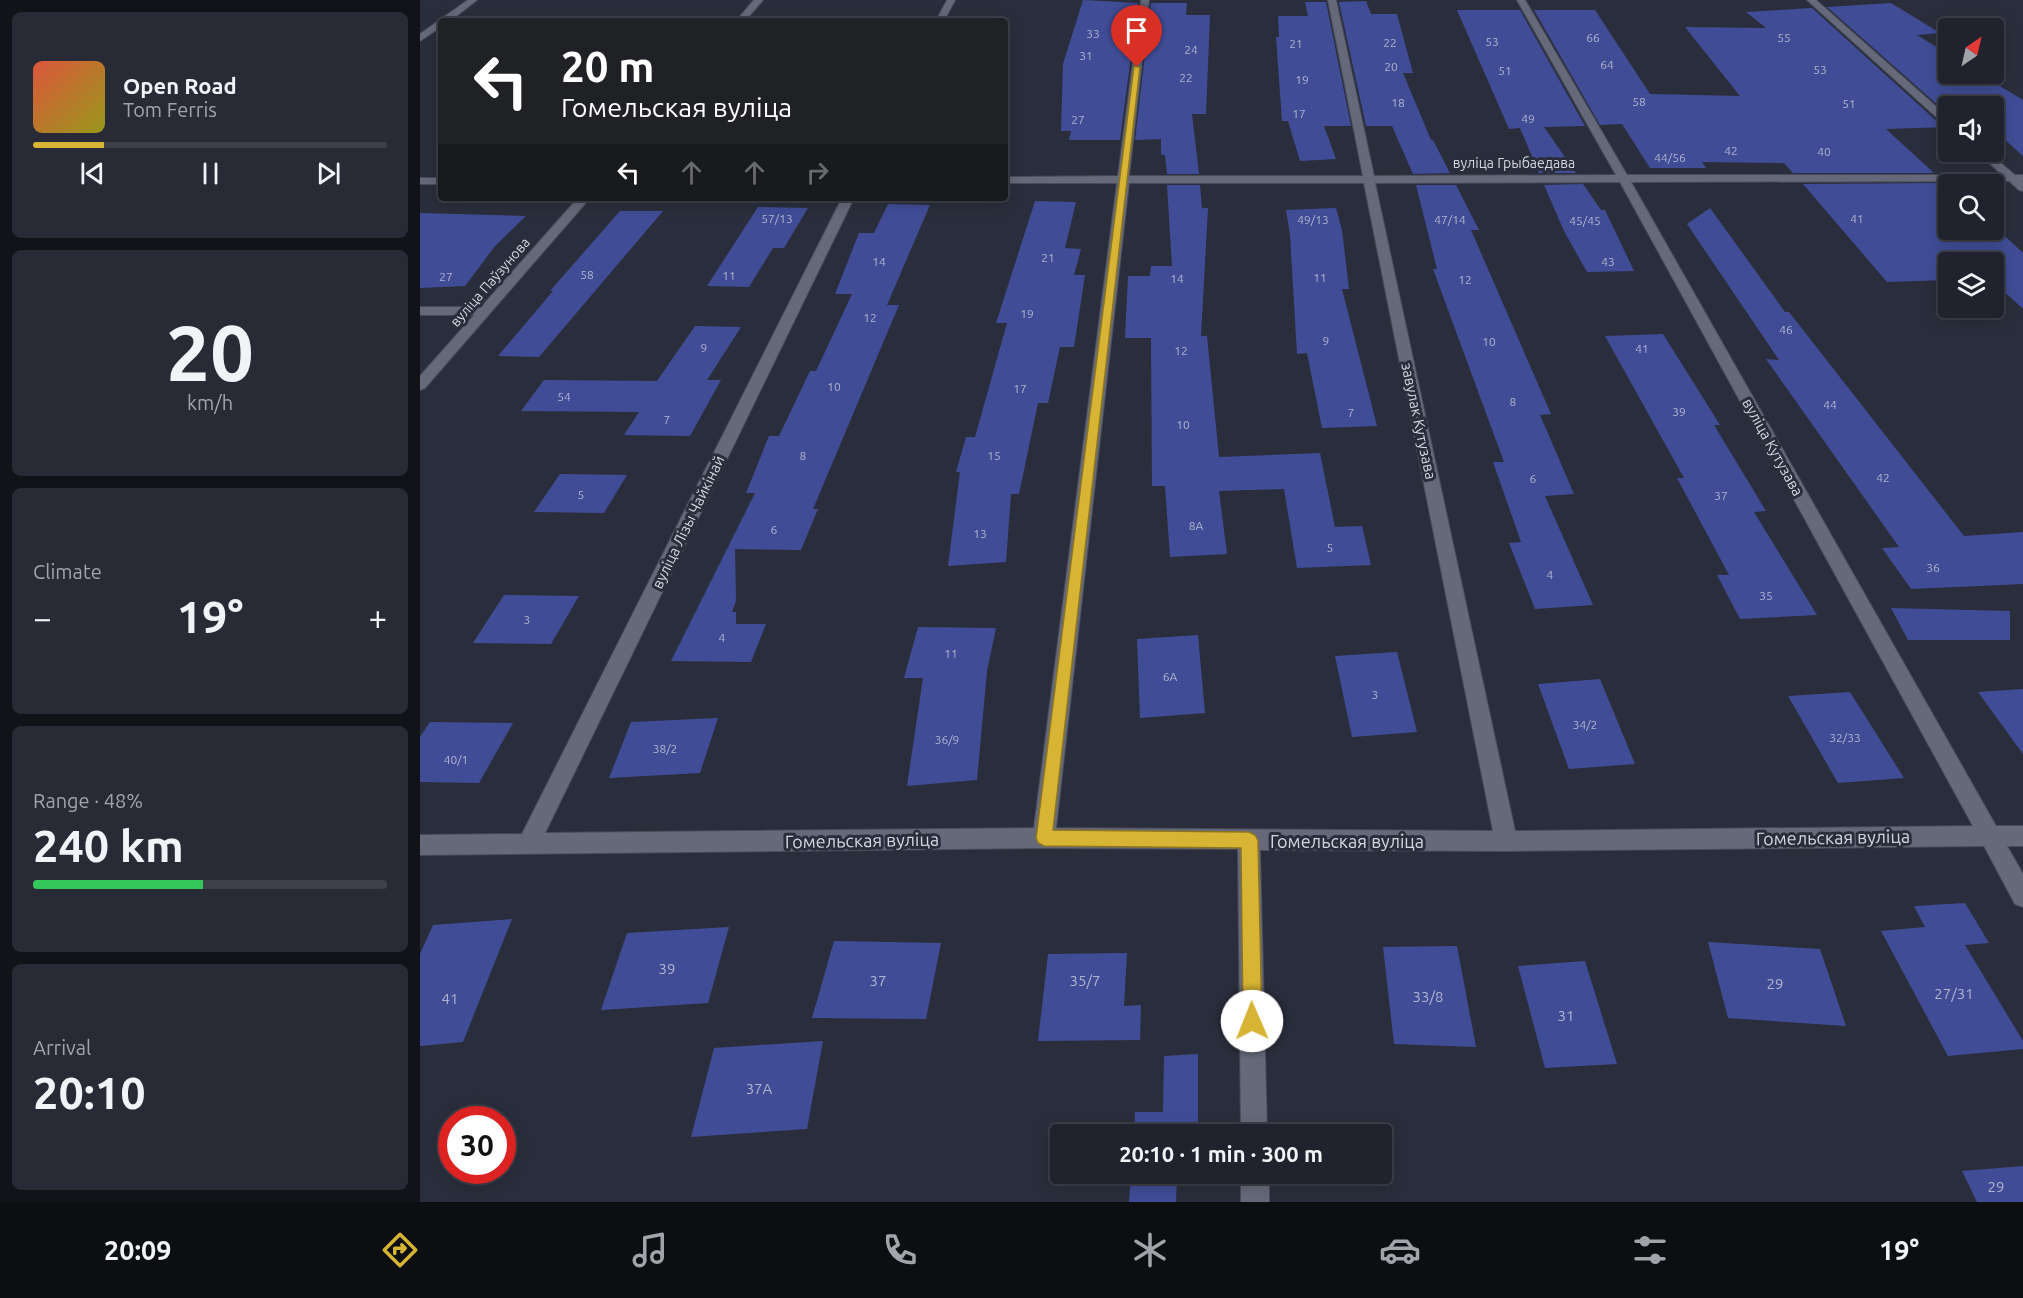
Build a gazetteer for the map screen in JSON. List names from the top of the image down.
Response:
{
  "streets": {
    "street": [
      "вуліца Грыбаедава",
      "вуліца Паўзунова",
      "завулак Кутузава",
      "вуліца Кутузава",
      "вуліца Лізы Чайкінай",
      "Гомельская вуліца"
    ]
  },
  "crossings": [
    ["вуліца Грыбаедава", "завулак Кутузава"],
    ["вуліца Грыбаедава", "вуліца Кутузава"],
    ["завулак Кутузава", "Гомельская вуліца"],
    ["вуліца Кутузава", "Гомельская вуліца"],
    ["вуліца Лізы Чайкінай", "Гомельская вуліца"]
  ],
  "house_numbers": [
    "33",
    "66",
    "55",
    "53",
    "22",
    "21",
    "24",
    "31",
    "64",
    "20",
    "53",
    "51",
    "22",
    "19",
    "58",
    "18",
    "51",
    "17",
    "49",
    "27",
    "42",
    "40",
    "44/56",
    "57/13",
    "41",
    "49/13",
    "47/14",
    "45/45",
    "21",
    "14",
    "43",
    "58",
    "11",
    "27",
    "11",
    "14",
    "12",
    "19",
    "12",
    "46",
    "9",
    "10",
    "9",
    "41",
    "12",
    "10",
    "17",
    "54",
    "8",
    "44",
    "39",
    "7",
    "7",
    "10",
    "8",
    "15",
    "42",
    "6",
    "5",
    "37",
    "8А",
    "6",
    "13",
    "5",
    "36",
    "4",
    "35",
    "3",
    "4",
    "11",
    "6А",
    "3",
    "34/2",
    "32/33",
    "36/9",
    "38/2",
    "40/1",
    "39",
    "37",
    "35/7",
    "29",
    "27/31",
    "33/8",
    "41",
    "31",
    "37А",
    "29"
  ],
  "north": "top right",
  "page": {
    "turn": ["20 m", "Гомельская вуліца"],
    "song": ["Open Road", "Tom Ferris"],
    "tile": [
      ["20", "km/h"],
      "Climate",
      ["Range · 48%", "240 km"],
      ["Arrival", "20:10"]
    ],
    "heat": ["−", "19°", "+"],
    "limit": "30",
    "trip": "20:10 · 1 min · 300 m",
    "tabs": ["20:09", "19°"]
  }
}
